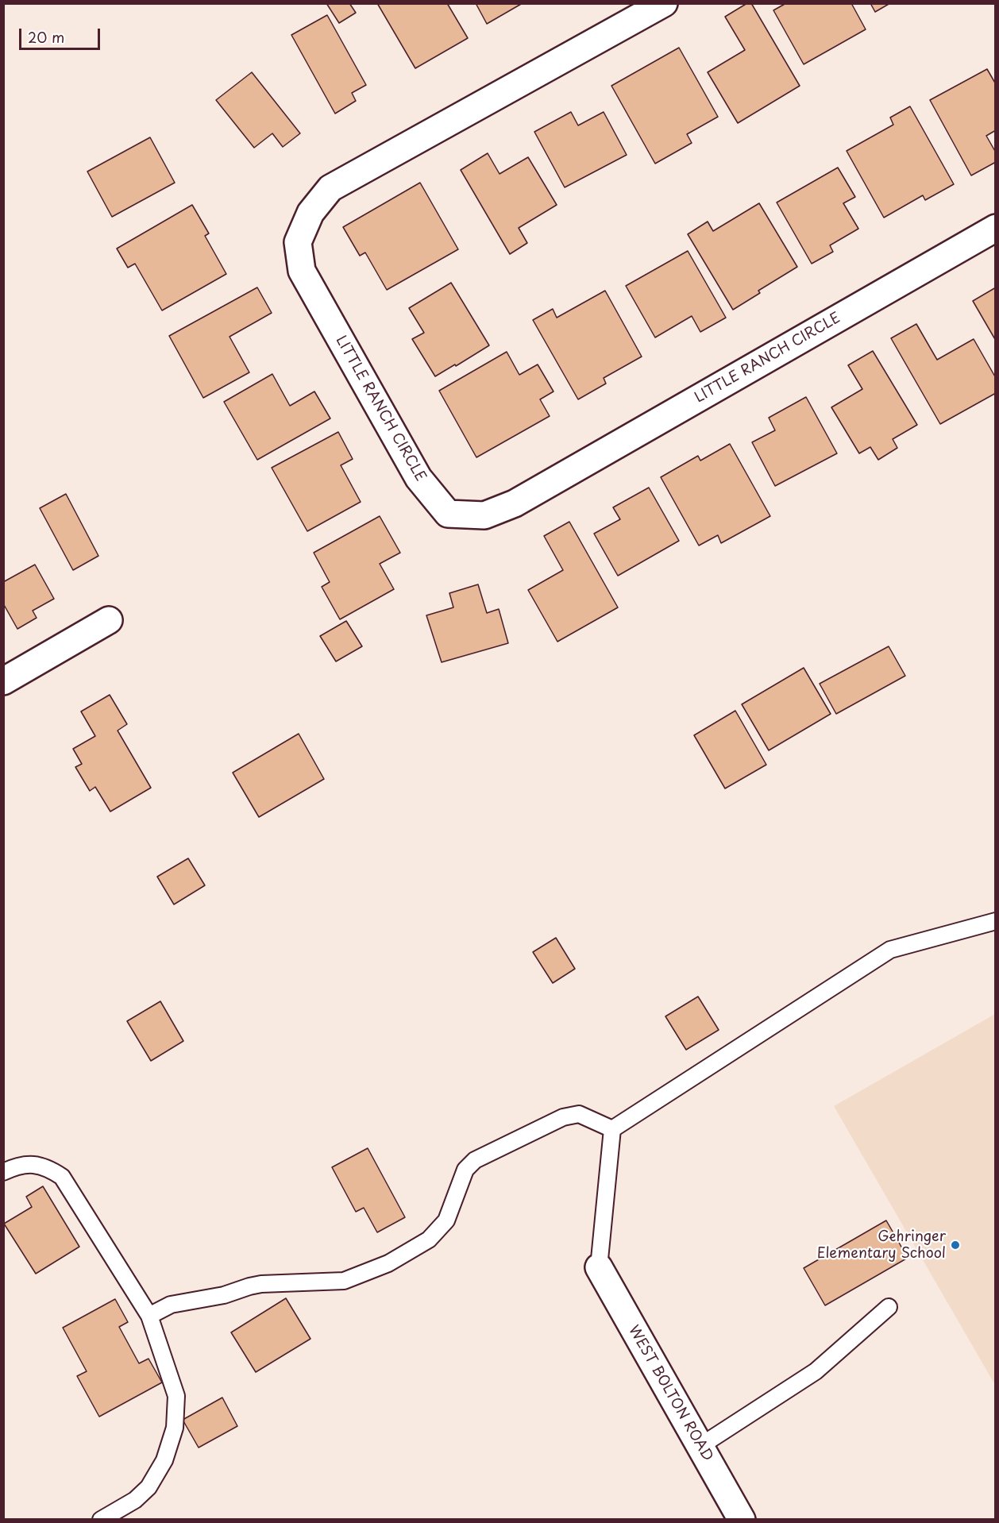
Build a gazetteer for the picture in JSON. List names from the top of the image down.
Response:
{
  "streets": {
    "street": ["LITTLE RANCH CIRCLE", "WEST BOLTON ROAD"]
  },
  "places": ["Gehringer Elementary School"],
  "scale_bar": "20 m"
}
